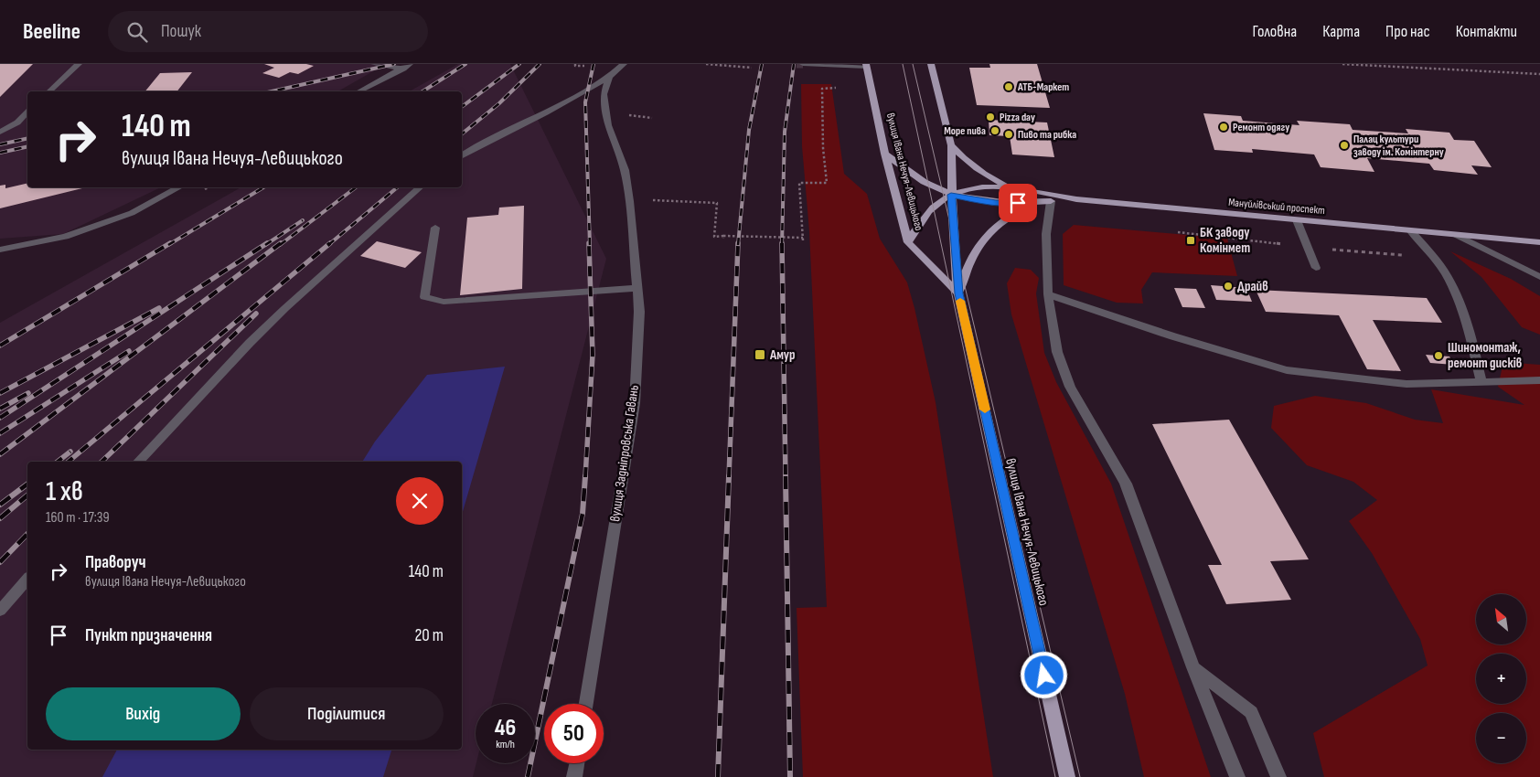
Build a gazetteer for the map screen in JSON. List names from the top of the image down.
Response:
{
  "streets": {
    "main road": ["вулиця Івана Нечуя-Левицького", "Мануйлівський проспект"],
    "street": ["вулиця Задніпровська Гавань"]
  },
  "places": {
    "other": [
      "АТБ-Маркет",
      "Pizza day",
      "Ремонт одягу",
      "Море пива",
      "Пиво та рибка",
      "Палац культури заводу ім. Комінтерну",
      "Драйв",
      "Шиномонтаж, ремонт дисків"
    ],
    "transit": ["БК заводу Комінмет", "Амур"]
  },
  "north": "top left",
  "page": {
    "header": "Beeline",
    "search": "Пошук",
    "nav": [
      "Головна",
      "Карта",
      "Про нас",
      "Контакти"
    ],
    "turn": ["140 m", "вулиця Івана Нечуя-Левицького"],
    "heading": ["1 хв", "160 m · 17:39"],
    "list": [
      {
        "name": "Праворуч",
        "note": "вулиця Івана Нечуя-Левицького",
        "value": "140 m"
      },
      {
        "name": "Пункт призначення",
        "value": "20 m"
      }
    ],
    "map_buttons": ["+", "−"],
    "buttons": ["Вихід", "Поділитися"],
    "speed": "46 km/h",
    "limit": "50"
  }
}
